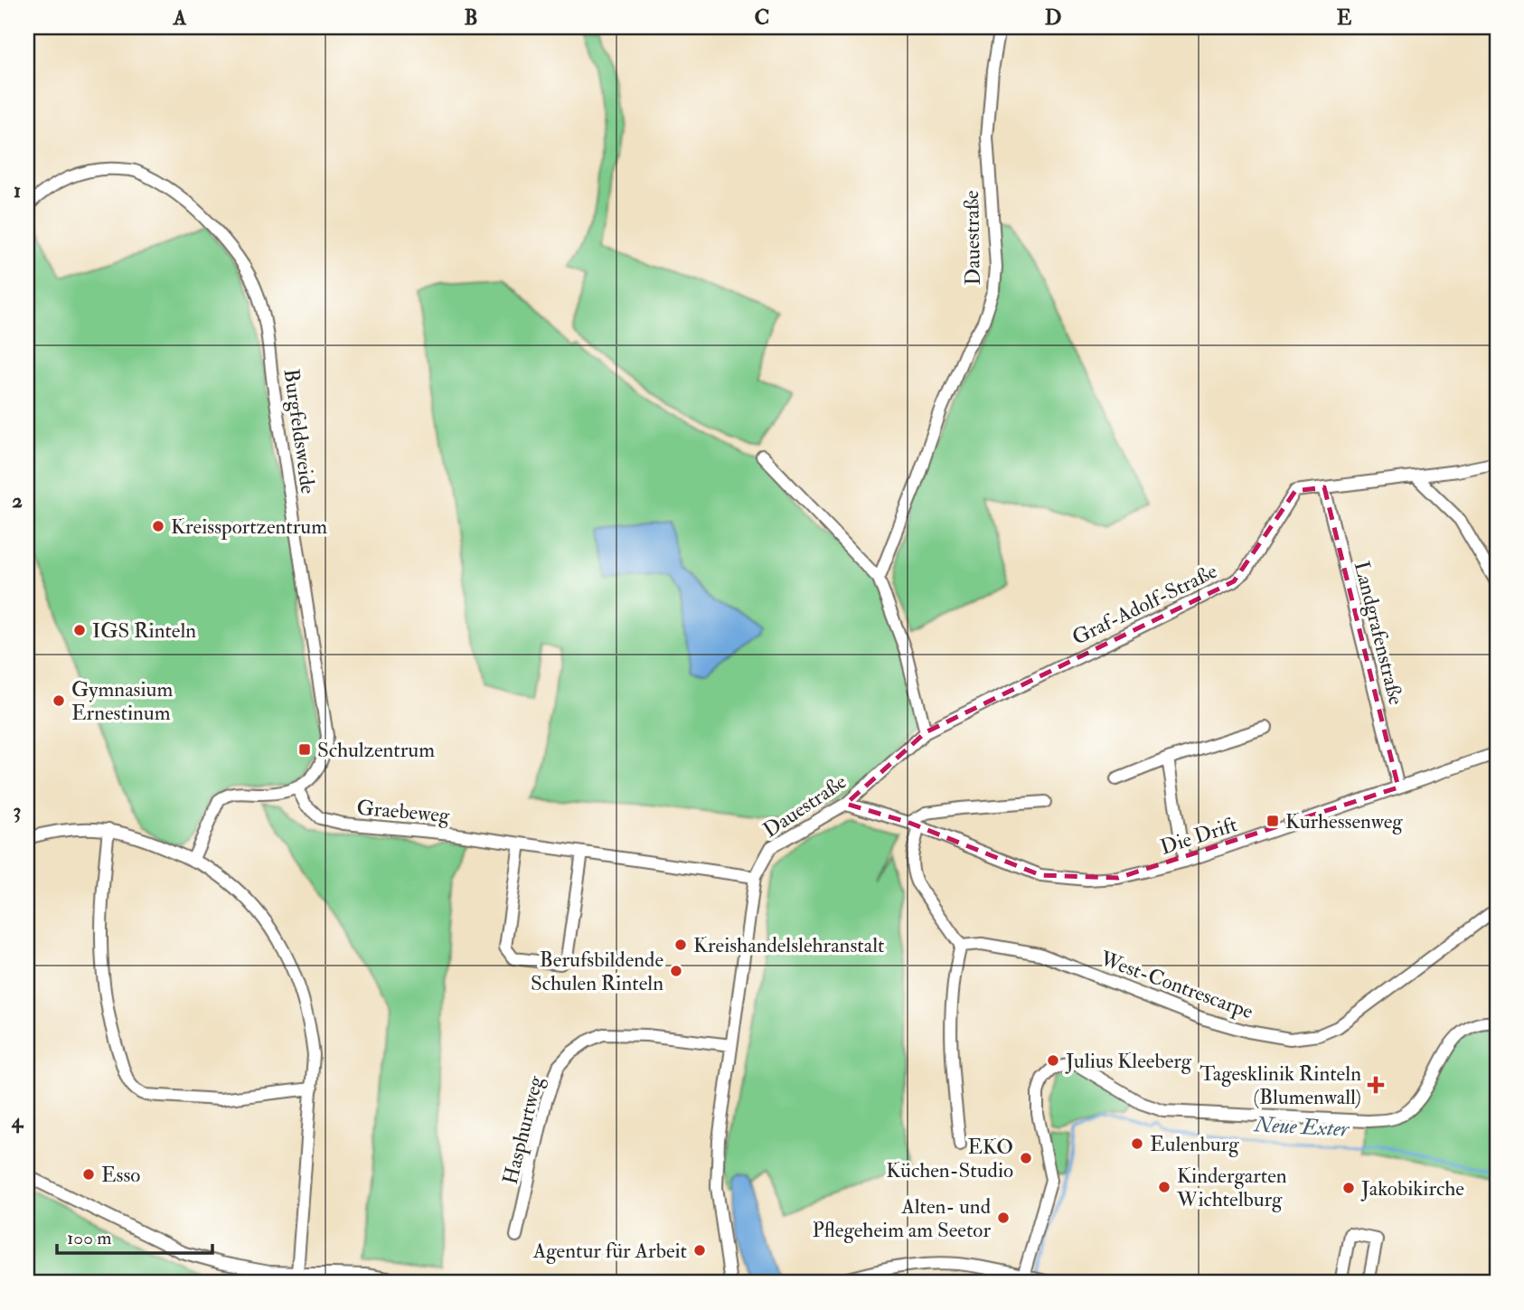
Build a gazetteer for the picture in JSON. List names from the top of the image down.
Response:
{
  "streets": {
    "street": [
      "Dauestraße",
      "Burgfeldsweide",
      "Graf-Adolf-Straße",
      "Landgrafenstraße",
      "Graebeweg",
      "Die Drift",
      "West-Contrescarpe",
      "Hasphurtweg"
    ]
  },
  "crossings": [
    ["Dauestraße", "Graf-Adolf-Straße"],
    ["Dauestraße", "Graebeweg"],
    ["Dauestraße", "Die Drift"],
    ["Dauestraße", "Hasphurtweg"],
    ["Burgfeldsweide", "Graebeweg"],
    ["Graf-Adolf-Straße", "Landgrafenstraße"],
    ["Landgrafenstraße", "Die Drift"]
  ],
  "water": ["Neue Exter"],
  "places": {
    "other": [
      "Kreissportzentrum",
      "IGS Rinteln",
      "Gymnasium Ernestinum",
      "Kreishandelslehranstalt",
      "Berufsbildende Schulen Rinteln",
      "Julius Kleeberg",
      "Eulenburg",
      "EKO Küchen-Studio",
      "Esso",
      "Kindergarten Wichtelburg",
      "Jakobikirche",
      "Alten- und Pflegeheim am Seetor",
      "Agentur für Arbeit"
    ],
    "transit": ["Schulzentrum", "Kurhessenweg"],
    "health": ["Tagesklinik Rinteln (Blumenwall)"]
  },
  "scale_bar": "100 m",
  "grid": {
    "columns": [
      "A",
      "B",
      "C",
      "D",
      "E"
    ],
    "rows": [
      "1",
      "2",
      "3",
      "4"
    ]
  }
}
